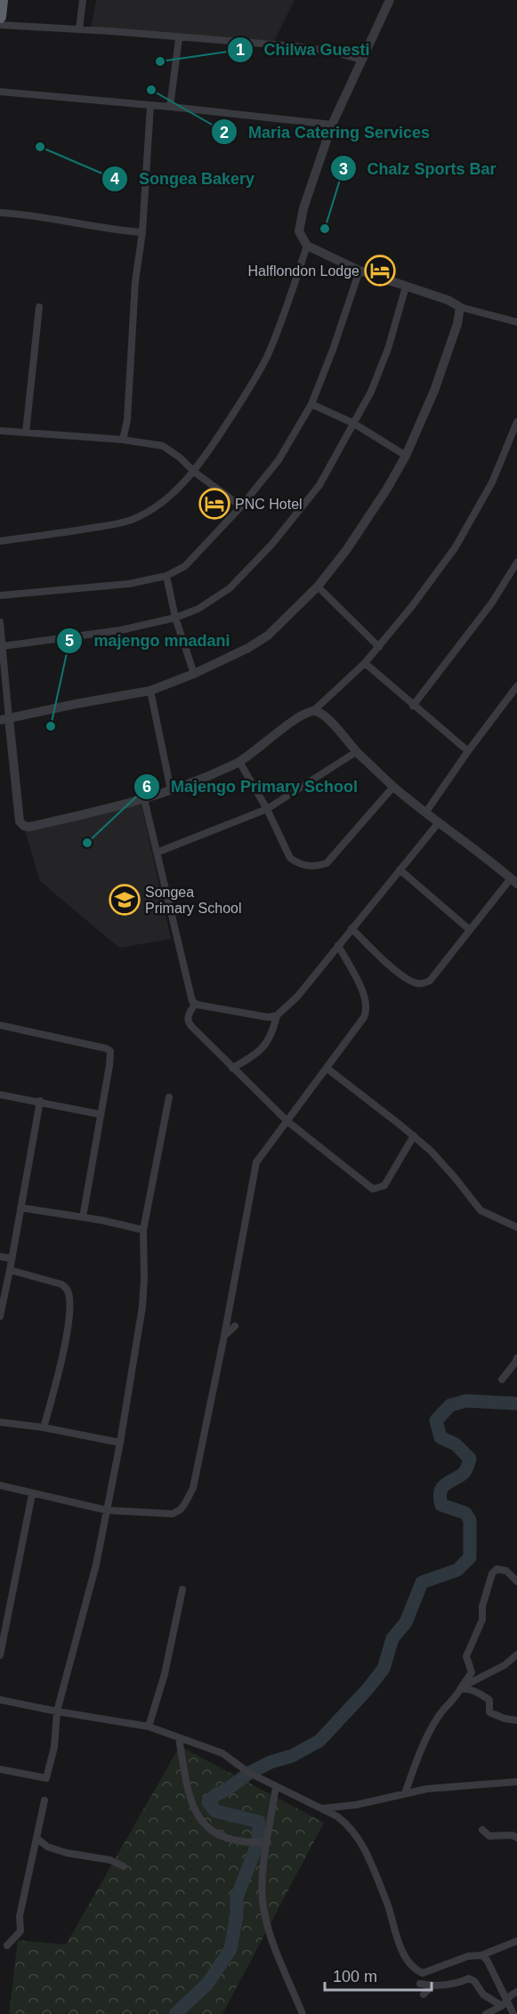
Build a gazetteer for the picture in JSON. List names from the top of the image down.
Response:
{
  "places": {
    "other": [
      "Chilwa Guesti",
      "Maria Catering Services",
      "Songea Bakery",
      "Chalz Sports Bar",
      "majengo mnadani",
      "Majengo Primary School"
    ],
    "hotel": ["Halflondon Lodge", "PNC Hotel"],
    "school or university": ["Songea Primary School"]
  },
  "scale_bar": "100 m"
}
